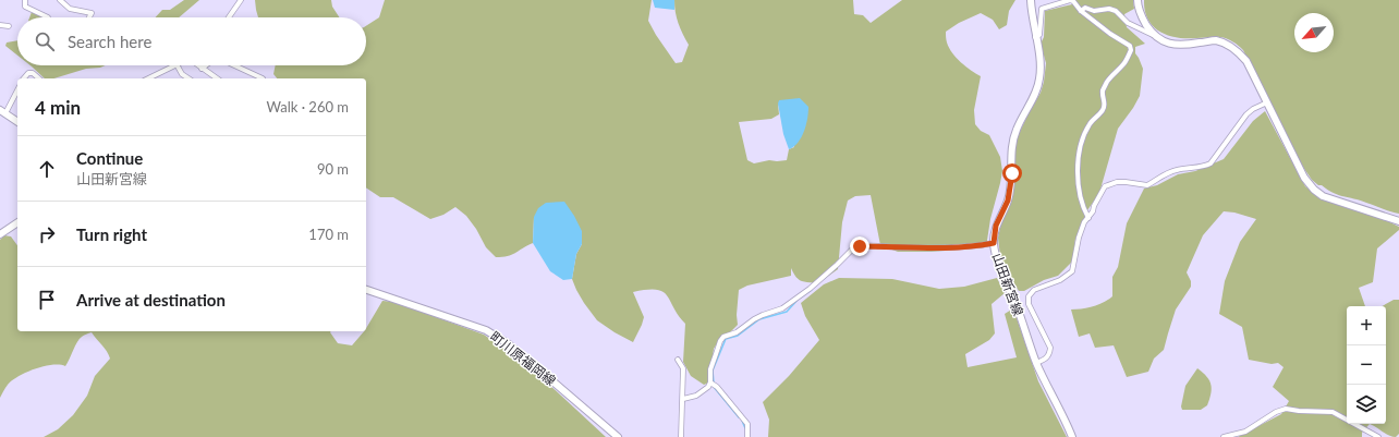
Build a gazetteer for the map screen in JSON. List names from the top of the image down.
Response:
{
  "streets": {
    "main road": ["山田新宮線", "町川原福岡線"]
  },
  "north": "bottom left",
  "page": {
    "search": "Search here",
    "heading": ["4 min", "Walk · 260 m"],
    "list": [
      ["Continue", "山田新宮線", "90 m"],
      ["Turn right", "170 m"],
      "Arrive at destination"
    ],
    "map_buttons": ["+", "−"]
  }
}
